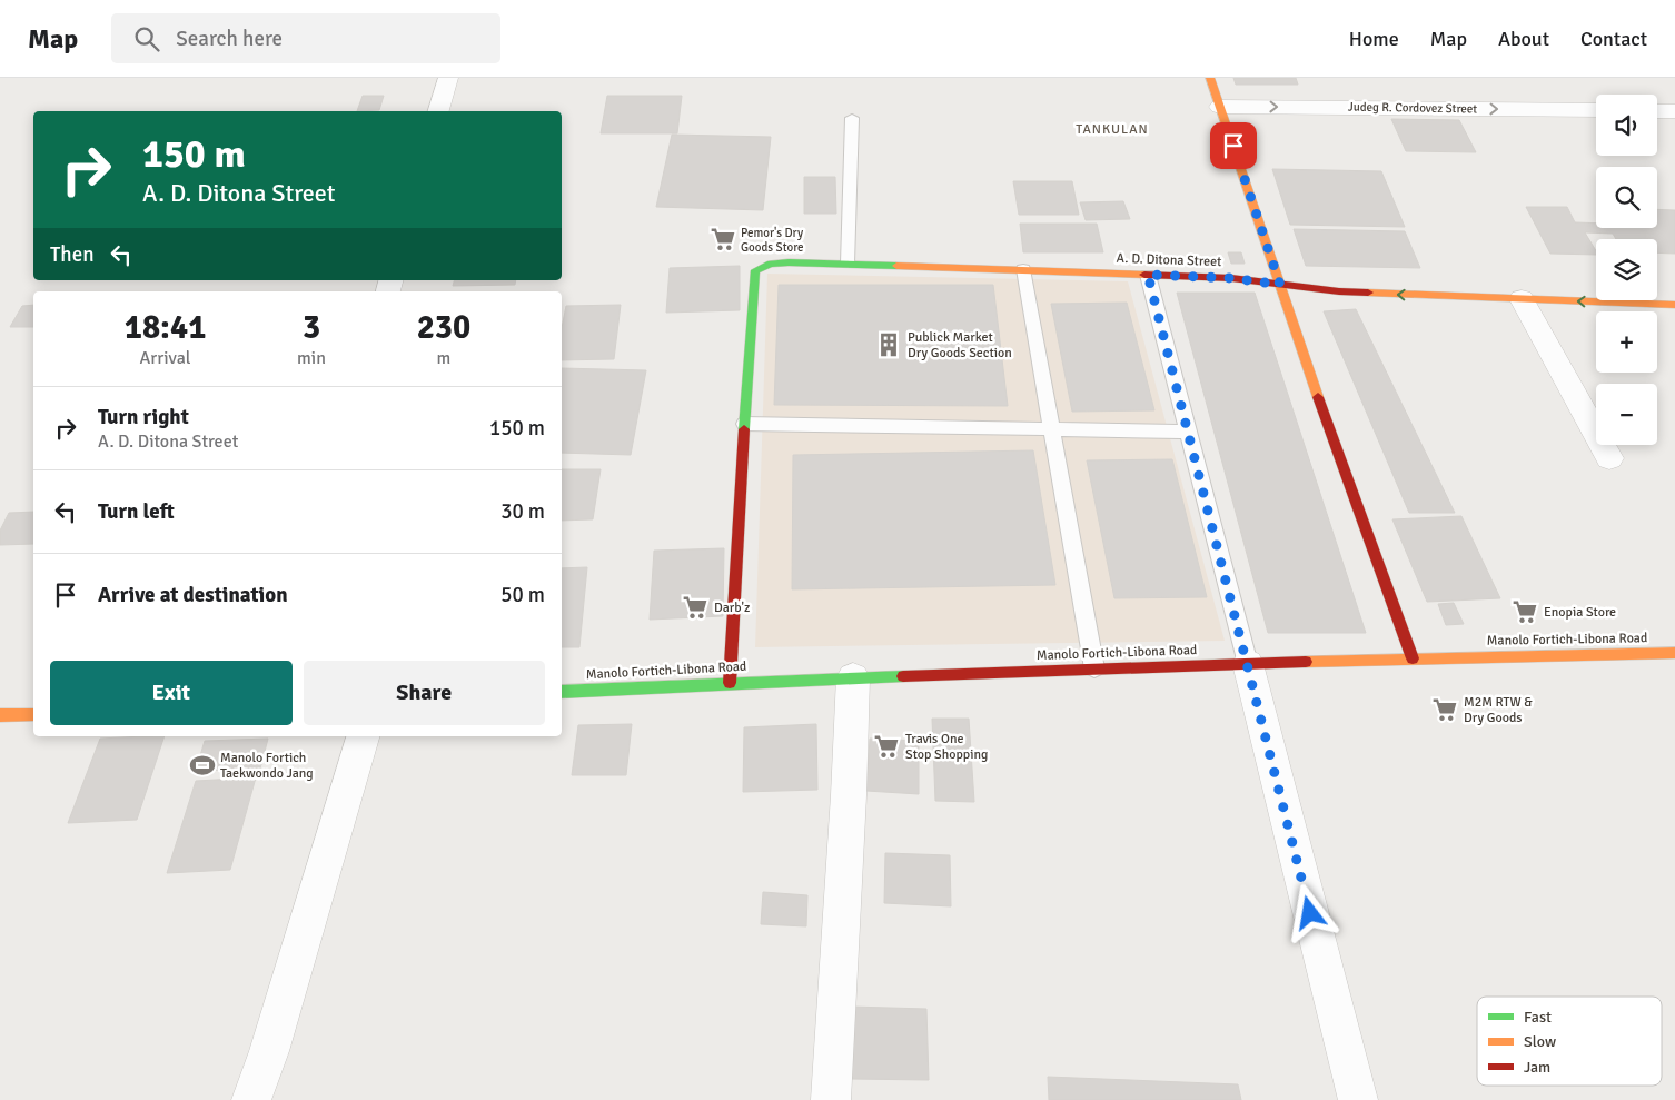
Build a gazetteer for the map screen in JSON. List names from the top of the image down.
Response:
{
  "streets": {
    "street": ["Judeg R. Cordovez Street", "A. D. Ditona Street", "Manolo Fortich-Libona Road"]
  },
  "one_way": ["Judeg R. Cordovez Street", "A. D. Ditona Street"],
  "districts": ["TANKULAN"],
  "places": {
    "supermarket": [
      "Pemor's Dry Goods Store",
      "Darb'z",
      "Enopia Store",
      "M2M RTW & Dry Goods",
      "Travis One Stop Shopping"
    ],
    "building": ["Publick Market Dry Goods Section"],
    "sports": ["Manolo Fortich Taekwondo Jang"]
  },
  "legend": ["Fast", "Slow", "Jam"],
  "page": {
    "header": "Map",
    "search": "Search here",
    "nav": [
      "Home",
      "Map",
      "About",
      "Contact"
    ],
    "map_buttons": ["+", "−"],
    "turn": ["150 m", "A. D. Ditona Street"],
    "then": "Then",
    "eta": [
      "18:41",
      "Arrival",
      "3",
      "min",
      "230",
      "m"
    ],
    "list": [
      {
        "name": "Turn right",
        "note": "A. D. Ditona Street",
        "value": "150 m"
      },
      {
        "name": "Turn left",
        "value": "30 m"
      },
      {
        "name": "Arrive at destination",
        "value": "50 m"
      }
    ],
    "buttons": ["Exit", "Share"]
  }
}
